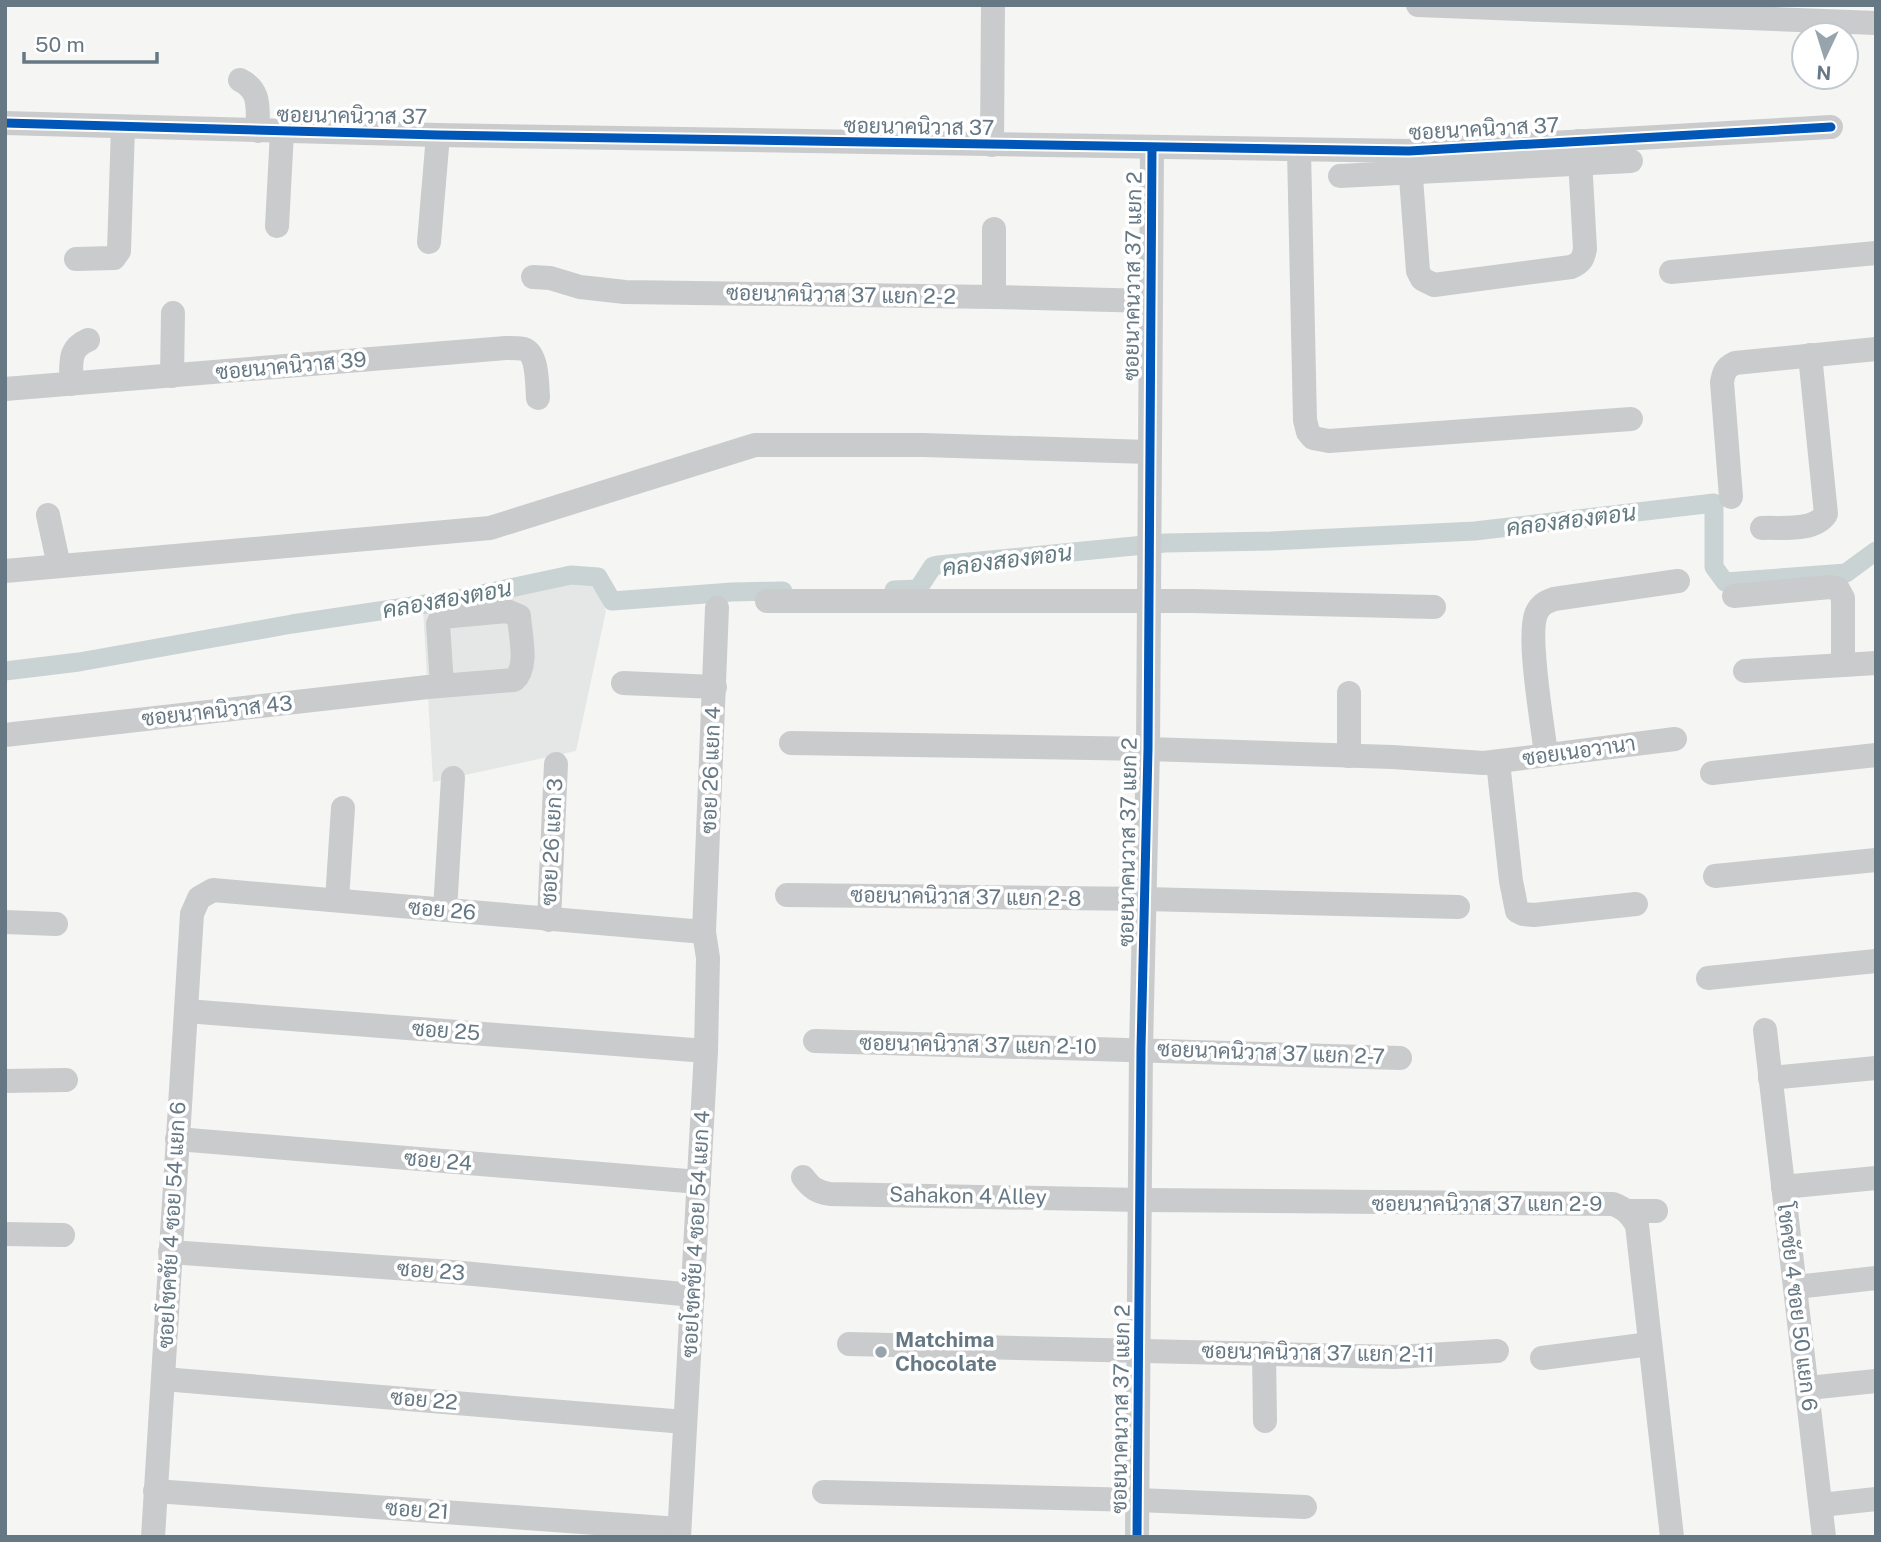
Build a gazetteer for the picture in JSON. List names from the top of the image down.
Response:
{
  "streets": {
    "street": [
      "ซอยนาคนิวาส 37",
      "ซอยนาคนวาส 37 แยก 2",
      "ซอยนาคนิวาส 37 แยก 2-2",
      "ซอยนาคนิวาส 39",
      "ซอยนาคนิวาส 43",
      "ซอยเนอวานา",
      "ซอย 26 แยก 4",
      "ซอย 26 แยก 3",
      "ซอยนาคนิวาส 37 แยก 2-8",
      "ซอย 26",
      "ซอย 25",
      "ซอยนาคนิวาส 37 แยก 2-10",
      "ซอยนาคนิวาส 37 แยก 2-7",
      "ซอย 24",
      "Sahakon 4 Alley",
      "ซอยนาคนิวาส 37 แยก 2-9",
      "ซอยโชคชัย 4 ซอย 54 แยก 6",
      "ซอยโชคชัย 4 ซอย 54 แยก 4",
      "ซอย 23",
      "โชคชัย 4 ซอย 50 แยก 6",
      "ซอยนาคนิวาส 37 แยก 2-11",
      "ซอย 22",
      "ซอย 21"
    ]
  },
  "crossings": [
    ["ซอยนาคนิวาส 37", "ซอยนาคนวาส 37 แยก 2"],
    ["ซอยนาคนวาส 37 แยก 2", "ซอยนาคนิวาส 37 แยก 2-2"],
    ["ซอยนาคนวาส 37 แยก 2", "ซอยเนอวานา"],
    ["ซอยนาคนวาส 37 แยก 2", "ซอยนาคนิวาส 37 แยก 2-8"],
    ["ซอยนาคนวาส 37 แยก 2", "ซอยนาคนิวาส 37 แยก 2-10"],
    ["ซอยนาคนวาส 37 แยก 2", "ซอยนาคนิวาส 37 แยก 2-7"],
    ["ซอยนาคนวาส 37 แยก 2", "Sahakon 4 Alley"],
    ["ซอยนาคนวาส 37 แยก 2", "ซอยนาคนิวาส 37 แยก 2-9"],
    ["ซอยนาคนวาส 37 แยก 2", "ซอยนาคนิวาส 37 แยก 2-11"],
    ["ซอย 26 แยก 4", "ซอย 26"],
    ["ซอย 26 แยก 4", "ซอยโชคชัย 4 ซอย 54 แยก 4"],
    ["ซอย 26 แยก 3", "ซอย 26"],
    ["ซอย 26", "ซอยโชคชัย 4 ซอย 54 แยก 6"],
    ["ซอย 26", "ซอยโชคชัย 4 ซอย 54 แยก 4"],
    ["ซอย 25", "ซอยโชคชัย 4 ซอย 54 แยก 6"],
    ["ซอย 25", "ซอยโชคชัย 4 ซอย 54 แยก 4"],
    ["ซอยนาคนิวาส 37 แยก 2-10", "ซอยนาคนิวาส 37 แยก 2-7"],
    ["ซอย 24", "ซอยโชคชัย 4 ซอย 54 แยก 6"],
    ["ซอย 24", "ซอยโชคชัย 4 ซอย 54 แยก 4"],
    ["Sahakon 4 Alley", "ซอยนาคนิวาส 37 แยก 2-9"],
    ["ซอยโชคชัย 4 ซอย 54 แยก 6", "ซอย 23"],
    ["ซอยโชคชัย 4 ซอย 54 แยก 6", "ซอย 22"],
    ["ซอยโชคชัย 4 ซอย 54 แยก 6", "ซอย 21"],
    ["ซอยโชคชัย 4 ซอย 54 แยก 4", "ซอย 23"],
    ["ซอยโชคชัย 4 ซอย 54 แยก 4", "ซอย 22"],
    ["ซอยโชคชัย 4 ซอย 54 แยก 4", "ซอย 21"]
  ],
  "water": ["คลองสองตอน"],
  "places": ["Matchima Chocolate"],
  "scale_bar": "50 m",
  "north": "bottom"
}
